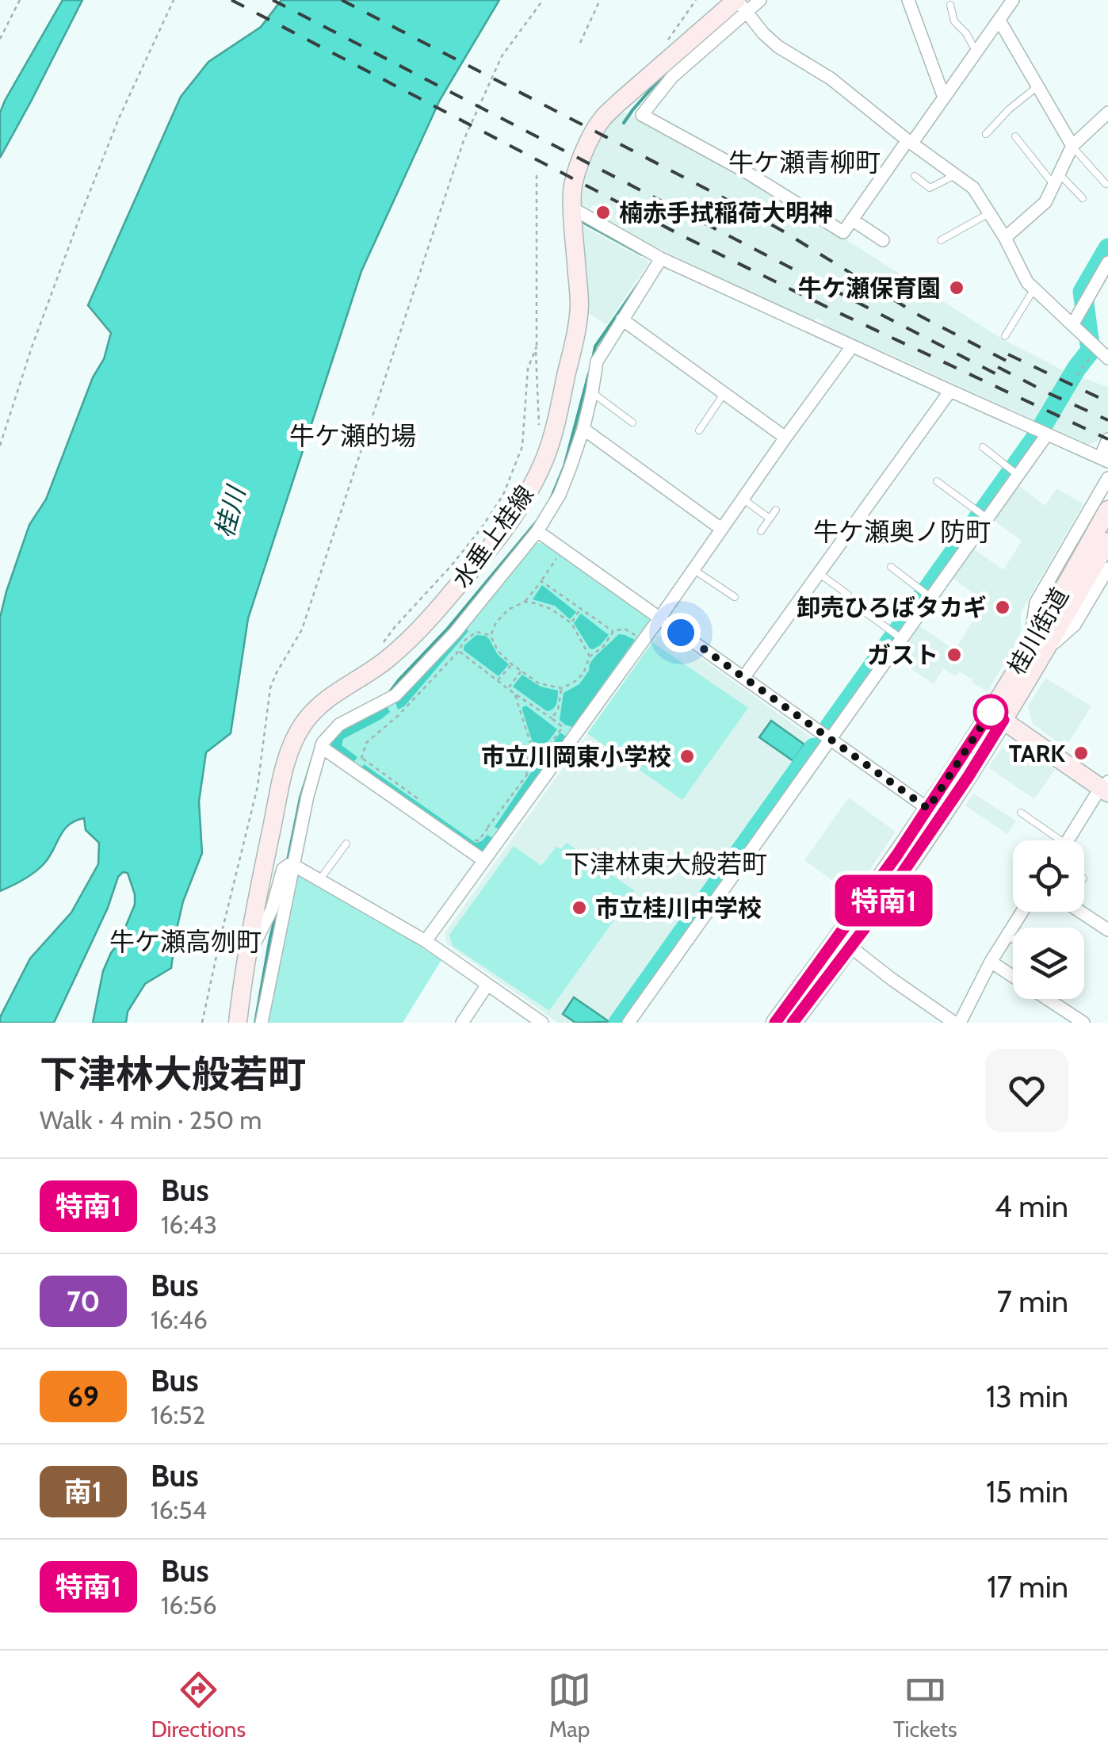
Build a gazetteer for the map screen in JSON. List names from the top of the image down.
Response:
{
  "streets": {
    "main road": ["水垂上桂線", "桂川街道"]
  },
  "districts": [
    "牛ケ瀬青柳町",
    "牛ケ瀬的場",
    "牛ケ瀬奥ノ防町",
    "下津林東大般若町",
    "牛ケ瀬高刎町"
  ],
  "water": ["桂川"],
  "places": [
    "楠赤手拭稲荷大明神",
    "牛ケ瀬保育園",
    "卸売ひろばタカギ",
    "ガスト",
    "TARK",
    "市立川岡東小学校",
    "市立桂川中学校"
  ],
  "lines": ["bus line 特南1"],
  "page": {
    "on_map": "特南1",
    "heading": ["下津林大般若町", "Walk · 4 min · 250 m"],
    "list": [
      {
        "mark": "特南1",
        "name": "Bus",
        "note": "16:43",
        "value": "4 min"
      },
      {
        "mark": "70",
        "name": "Bus",
        "note": "16:46",
        "value": "7 min"
      },
      {
        "mark": "69",
        "name": "Bus",
        "note": "16:52",
        "value": "13 min"
      },
      {
        "mark": "南1",
        "name": "Bus",
        "note": "16:54",
        "value": "15 min"
      },
      {
        "mark": "特南1",
        "name": "Bus",
        "note": "16:56",
        "value": "17 min"
      }
    ],
    "tabs": ["Directions", "Map", "Tickets"]
  }
}
